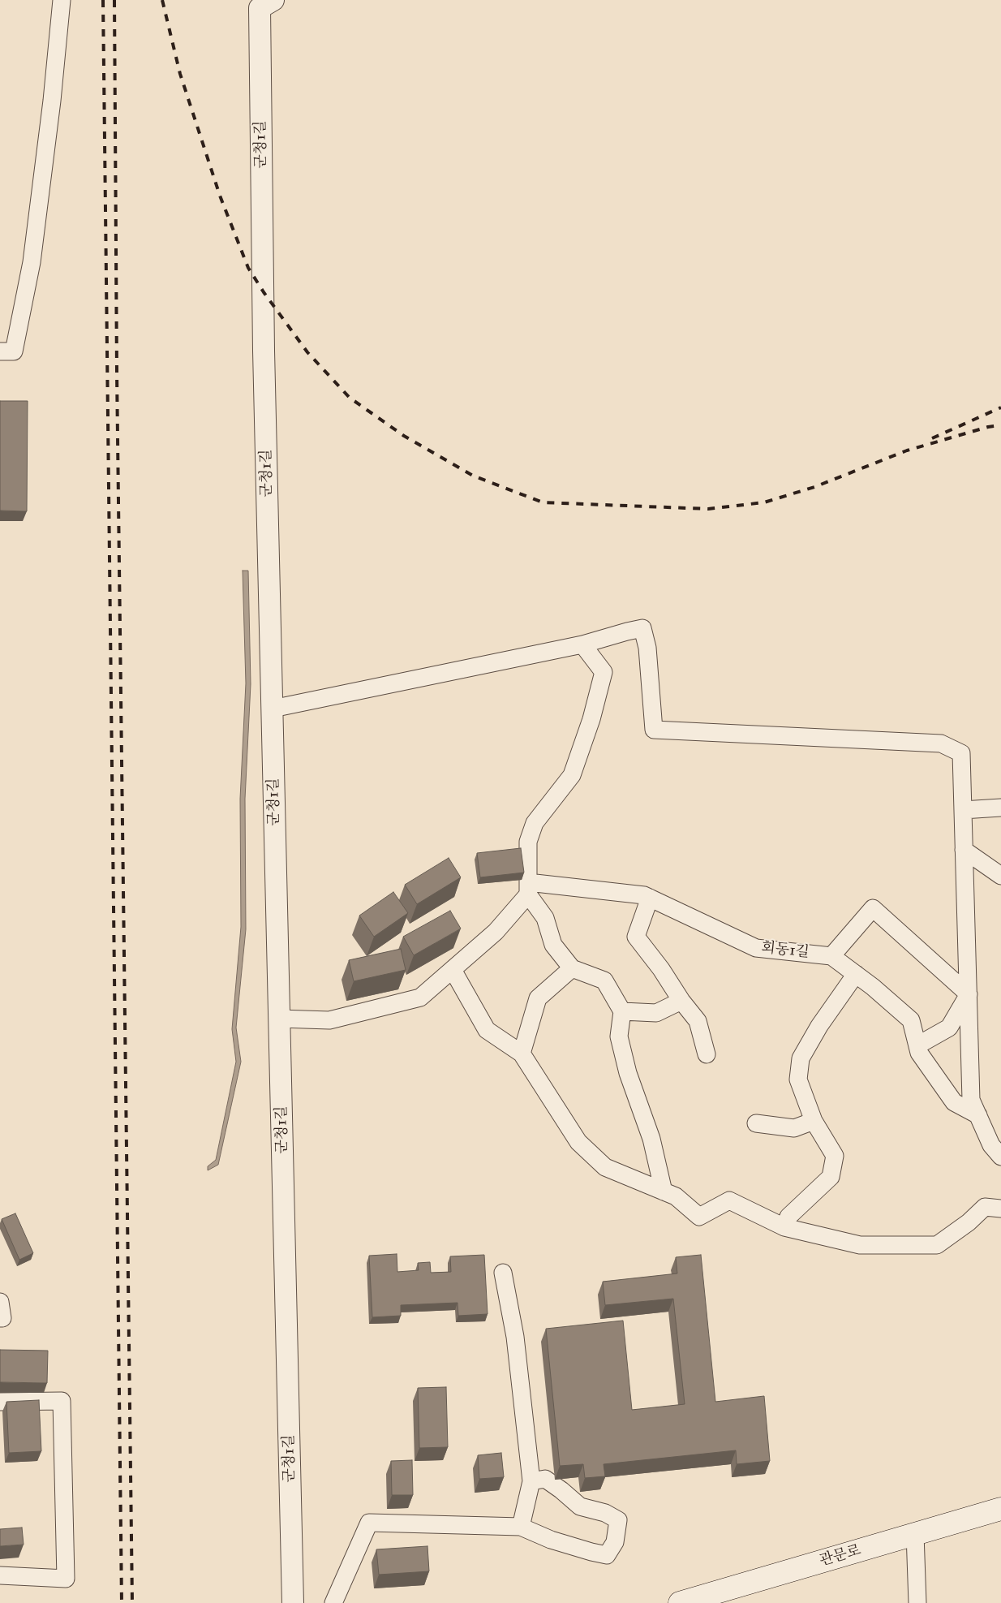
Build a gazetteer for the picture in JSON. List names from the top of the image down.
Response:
{
  "streets": {
    "main road": ["관문로"],
    "street": ["군청1길", "회동1길"]
  }
}
